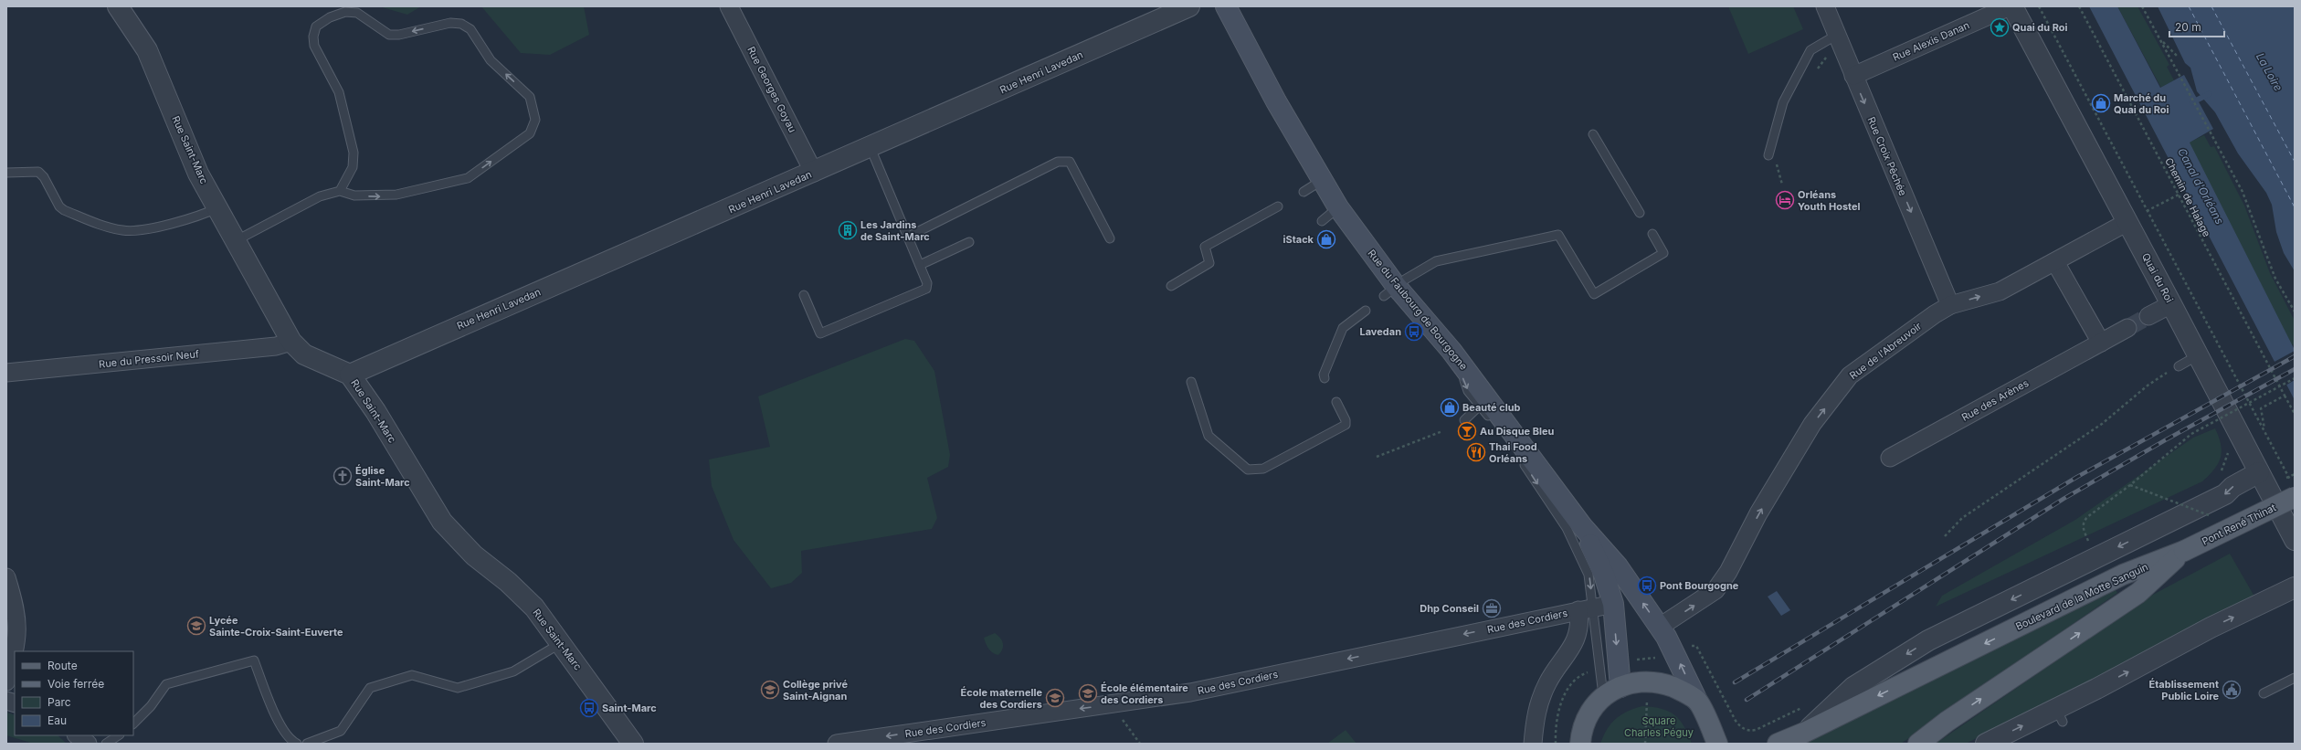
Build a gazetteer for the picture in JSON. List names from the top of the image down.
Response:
{
  "streets": {
    "main road": ["Rue du Faubourg de Bourgogne", "Pont René Thinat", "Boulevard de la Motte Sanguin"],
    "street": [
      "Rue Alexis Danan",
      "Rue Henri Lavedan",
      "Rue Georges Goyau",
      "Rue Saint-Marc",
      "Rue Croix Pêchée",
      "Quai du Roi",
      "Rue de l'Abreuvoir",
      "Rue du Pressoir Neuf",
      "Rue des Arènes",
      "Rue des Cordiers"
    ],
    "path": ["Chemin de Halage"]
  },
  "crossings": [
    ["Rue Alexis Danan", "Rue Croix Pêchée"],
    ["Rue Alexis Danan", "Quai du Roi"],
    ["Rue Henri Lavedan", "Rue Georges Goyau"],
    ["Rue Henri Lavedan", "Rue Saint-Marc"],
    ["Rue Saint-Marc", "Rue du Pressoir Neuf"],
    ["Rue Croix Pêchée", "Rue de l'Abreuvoir"],
    ["Quai du Roi", "Rue de l'Abreuvoir"],
    ["Quai du Roi", "Boulevard de la Motte Sanguin"],
    ["Rue du Faubourg de Bourgogne", "Rue de l'Abreuvoir"],
    ["Rue du Faubourg de Bourgogne", "Rue des Cordiers"],
    ["Pont René Thinat", "Boulevard de la Motte Sanguin"]
  ],
  "one_way": ["Rue Croix Pêchée", "Rue de l'Abreuvoir", "Rue des Cordiers"],
  "water": ["La Loire", "Canal d'Orléans"],
  "parks": ["Square Charles Péguy"],
  "places": {
    "place": ["Quai du Roi"],
    "shop": ["Marché du Quai du Roi", "iStack", "Beauté club"],
    "hotel": ["Orléans Youth Hostel"],
    "building": ["Les Jardins de Saint-Marc"],
    "bus stop": ["Lavedan", "Pont Bourgogne", "Saint-Marc"],
    "bar": ["Au Disque Bleu"],
    "restaurant": ["Thai Food Orléans"],
    "church": ["Église Saint-Marc"],
    "office": ["Dhp Conseil"],
    "school or university": [
      "Lycée Sainte-Croix-Saint-Euverte",
      "Collège privé Saint-Aignan",
      "École élémentaire des Cordiers",
      "École maternelle des Cordiers"
    ],
    "public building": ["Établissement Public Loire"]
  },
  "legend": [
    "Route",
    "Voie ferrée",
    "Parc",
    "Eau"
  ],
  "scale_bar": "20 m"
}
